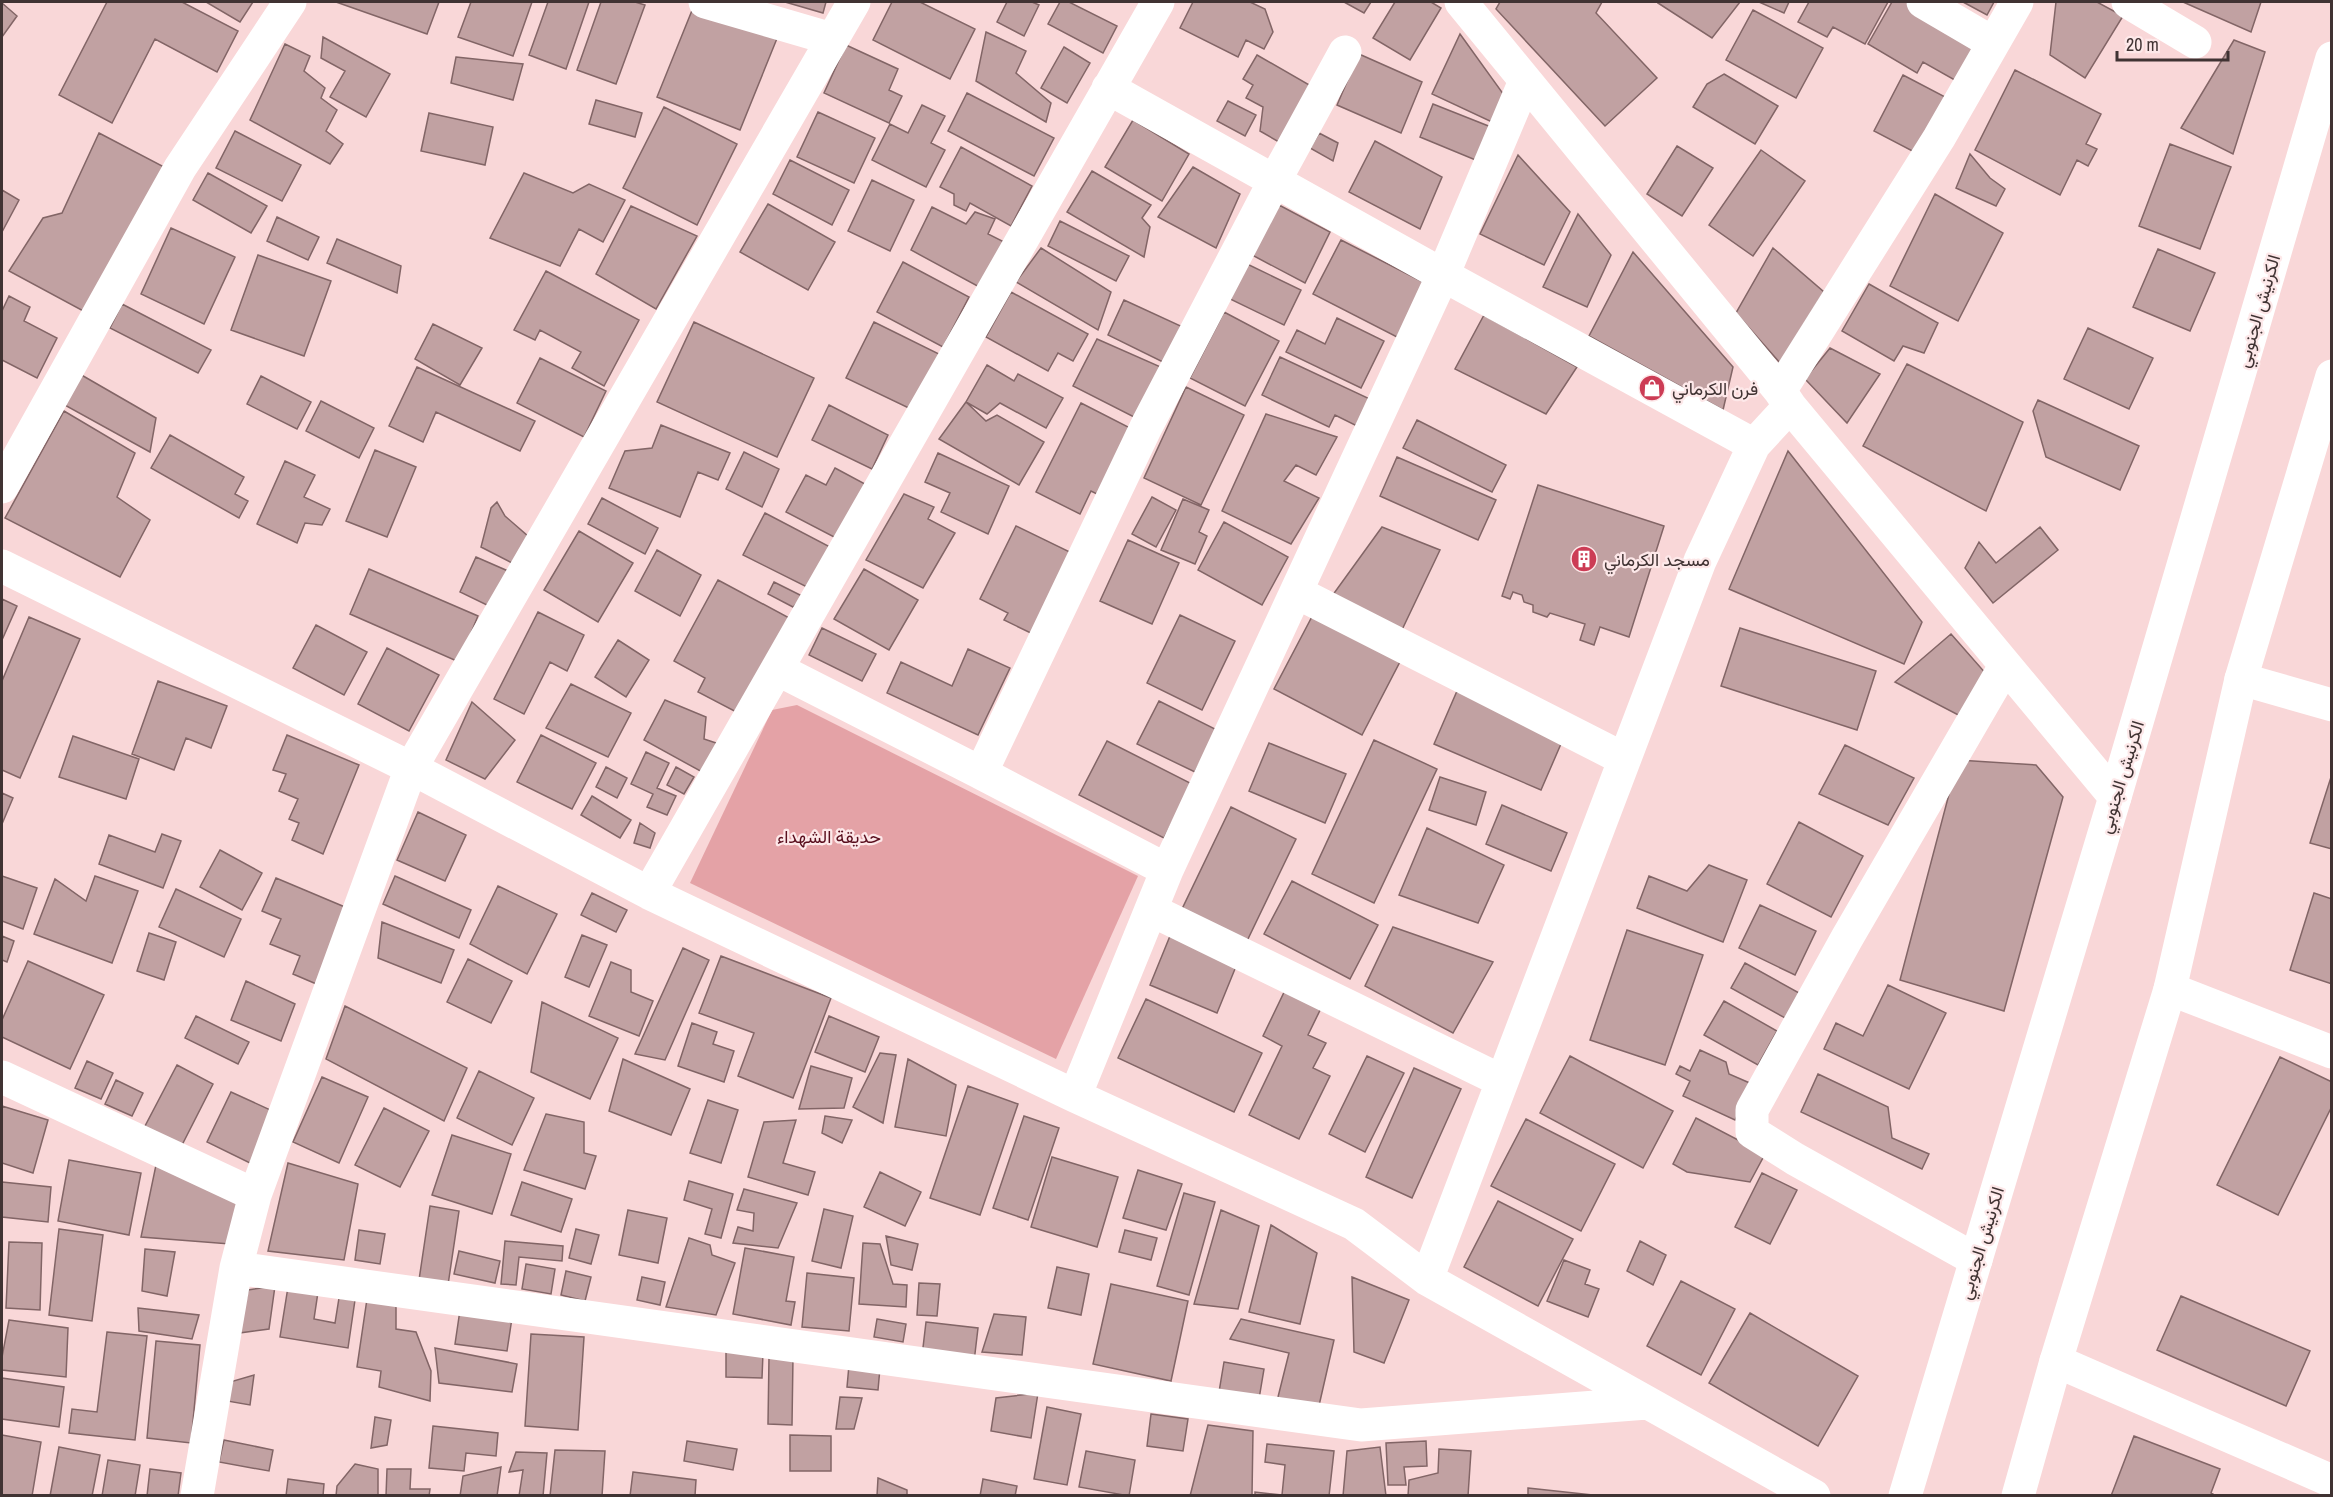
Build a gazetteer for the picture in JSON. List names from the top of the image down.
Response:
{
  "streets": {
    "street": ["الكرنيش الجنوبي"]
  },
  "parks": ["حديقة الشهداء"],
  "places": {
    "shop": ["فرن الكرماني"],
    "building": ["مسجد الكرماني"]
  },
  "scale_bar": "20 m"
}
